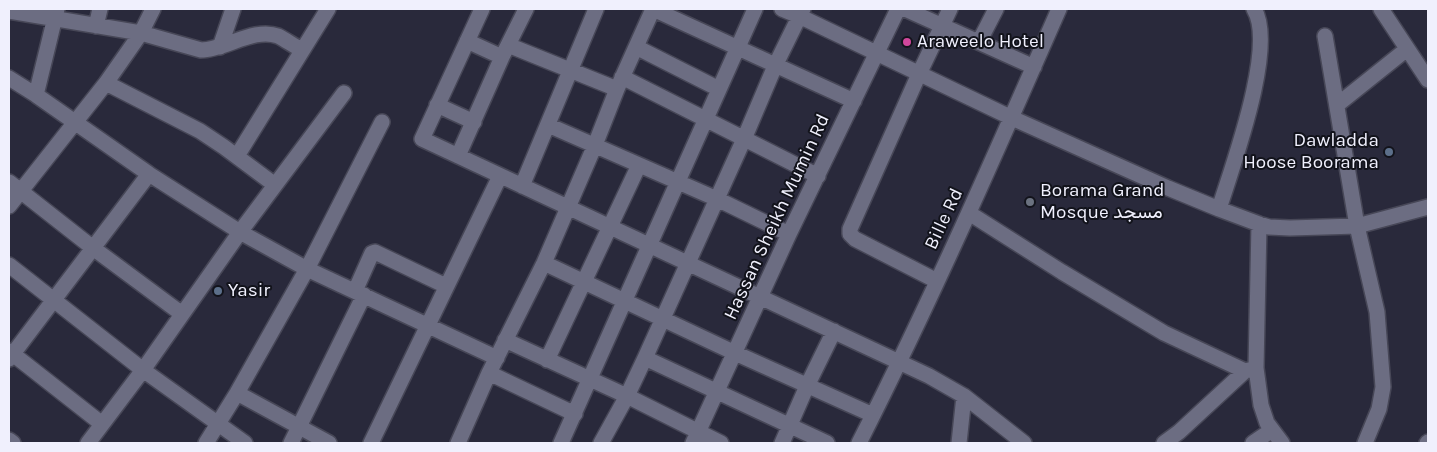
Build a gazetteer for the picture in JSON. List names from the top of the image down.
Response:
{
  "streets": {
    "street": ["Hassan Sheikh Mumin Rd", "Bille Rd"]
  },
  "places": [
    "Araweelo Hotel",
    "Dawladda Hoose Boorama",
    "Borama Grand Mosque مسجد",
    "Yasir"
  ]
}
